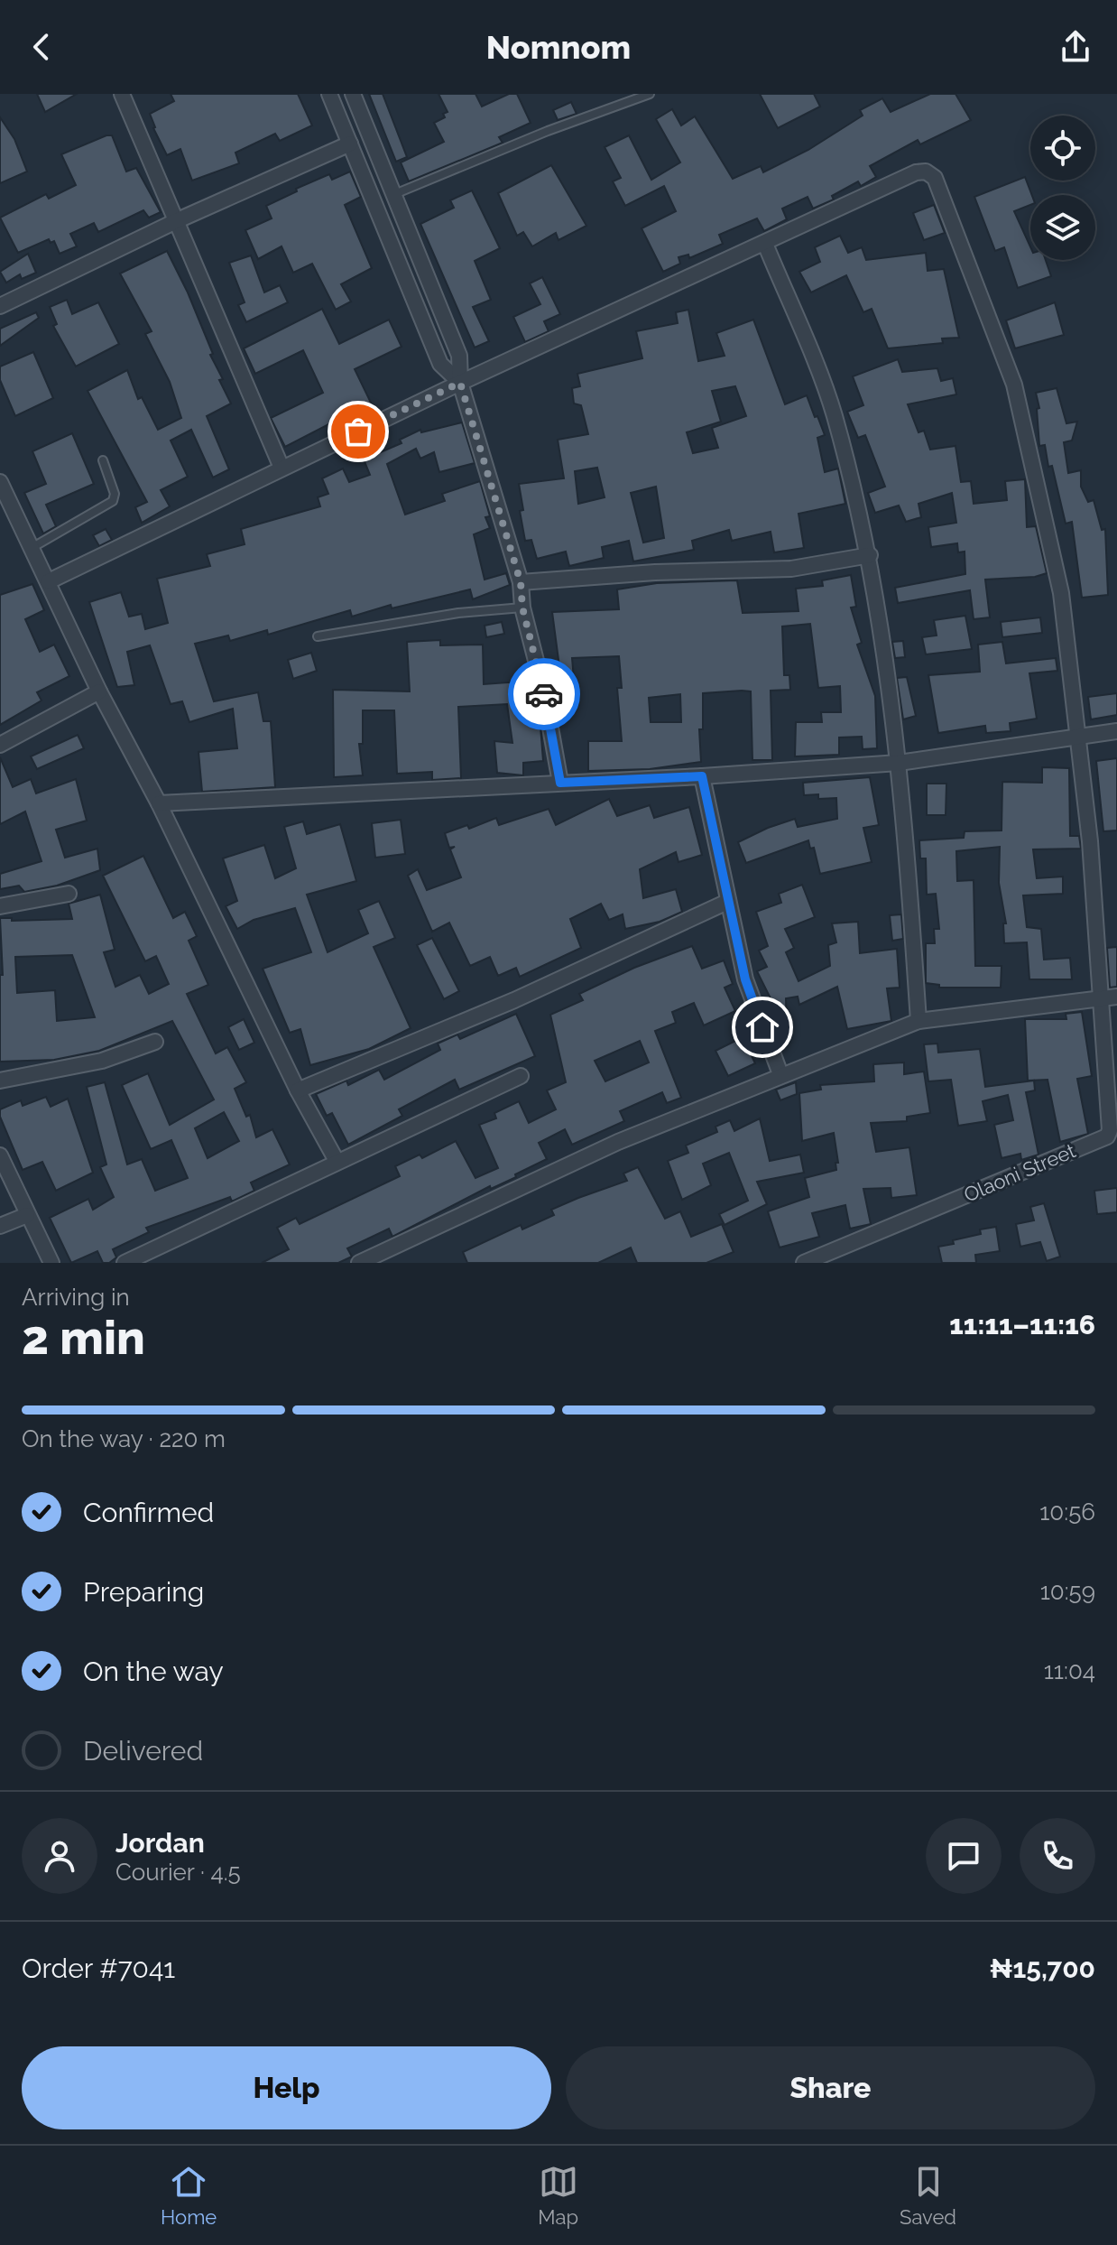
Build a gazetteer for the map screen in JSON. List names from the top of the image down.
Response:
{
  "streets": {
    "street": ["Olaoni Street"]
  },
  "page": {
    "header": "Nomnom",
    "heading": ["2 min", "Arriving in", "11:11–11:16"],
    "panel": [
      "Jordan",
      "Courier · 4.5",
      "Order #7041",
      "₦15,700"
    ],
    "bar": "On the way · 220 m",
    "list": [
      ["Confirmed", "10:56"],
      ["Preparing", "10:59"],
      ["On the way", "11:04"],
      "Delivered"
    ],
    "buttons": ["Help", "Share"],
    "tabs": ["Home", "Map", "Saved"]
  }
}
